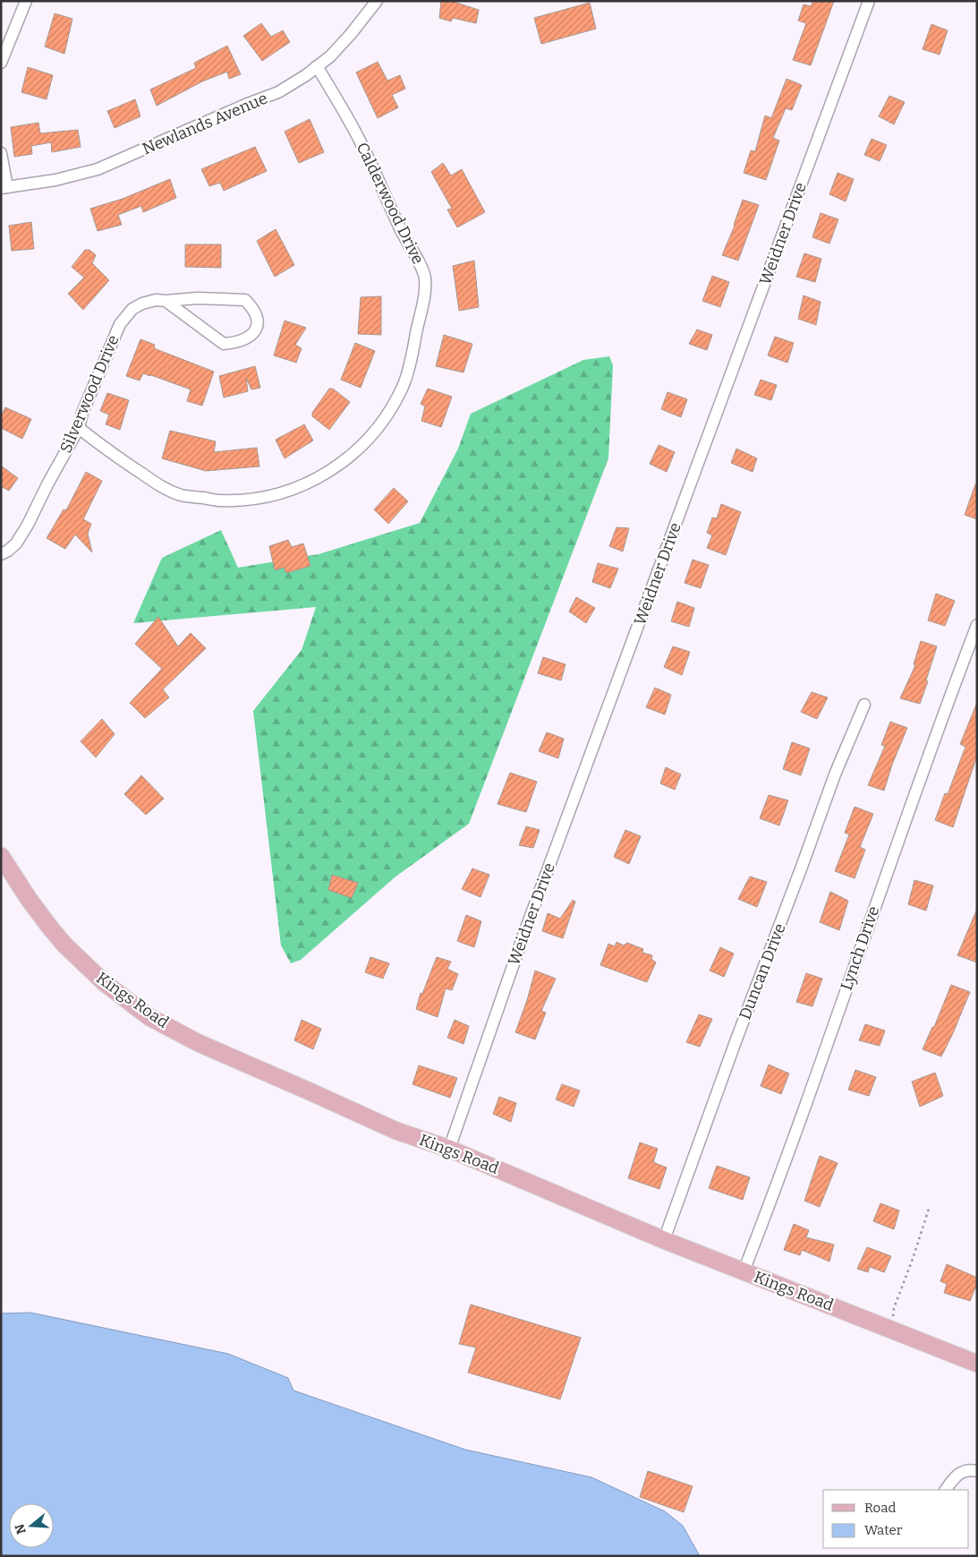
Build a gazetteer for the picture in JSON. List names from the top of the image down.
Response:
{
  "streets": {
    "main road": ["Kings Road"],
    "street": [
      "Newlands Avenue",
      "Calderwood Drive",
      "Weidner Drive",
      "Silverwood Drive",
      "Lynch Drive",
      "Duncan Drive"
    ]
  },
  "crossings": [
    ["Newlands Avenue", "Calderwood Drive"],
    ["Calderwood Drive", "Silverwood Drive"],
    ["Weidner Drive", "Kings Road"],
    ["Lynch Drive", "Kings Road"],
    ["Duncan Drive", "Kings Road"]
  ],
  "legend": ["Road", "Water"],
  "north": "left"
}
